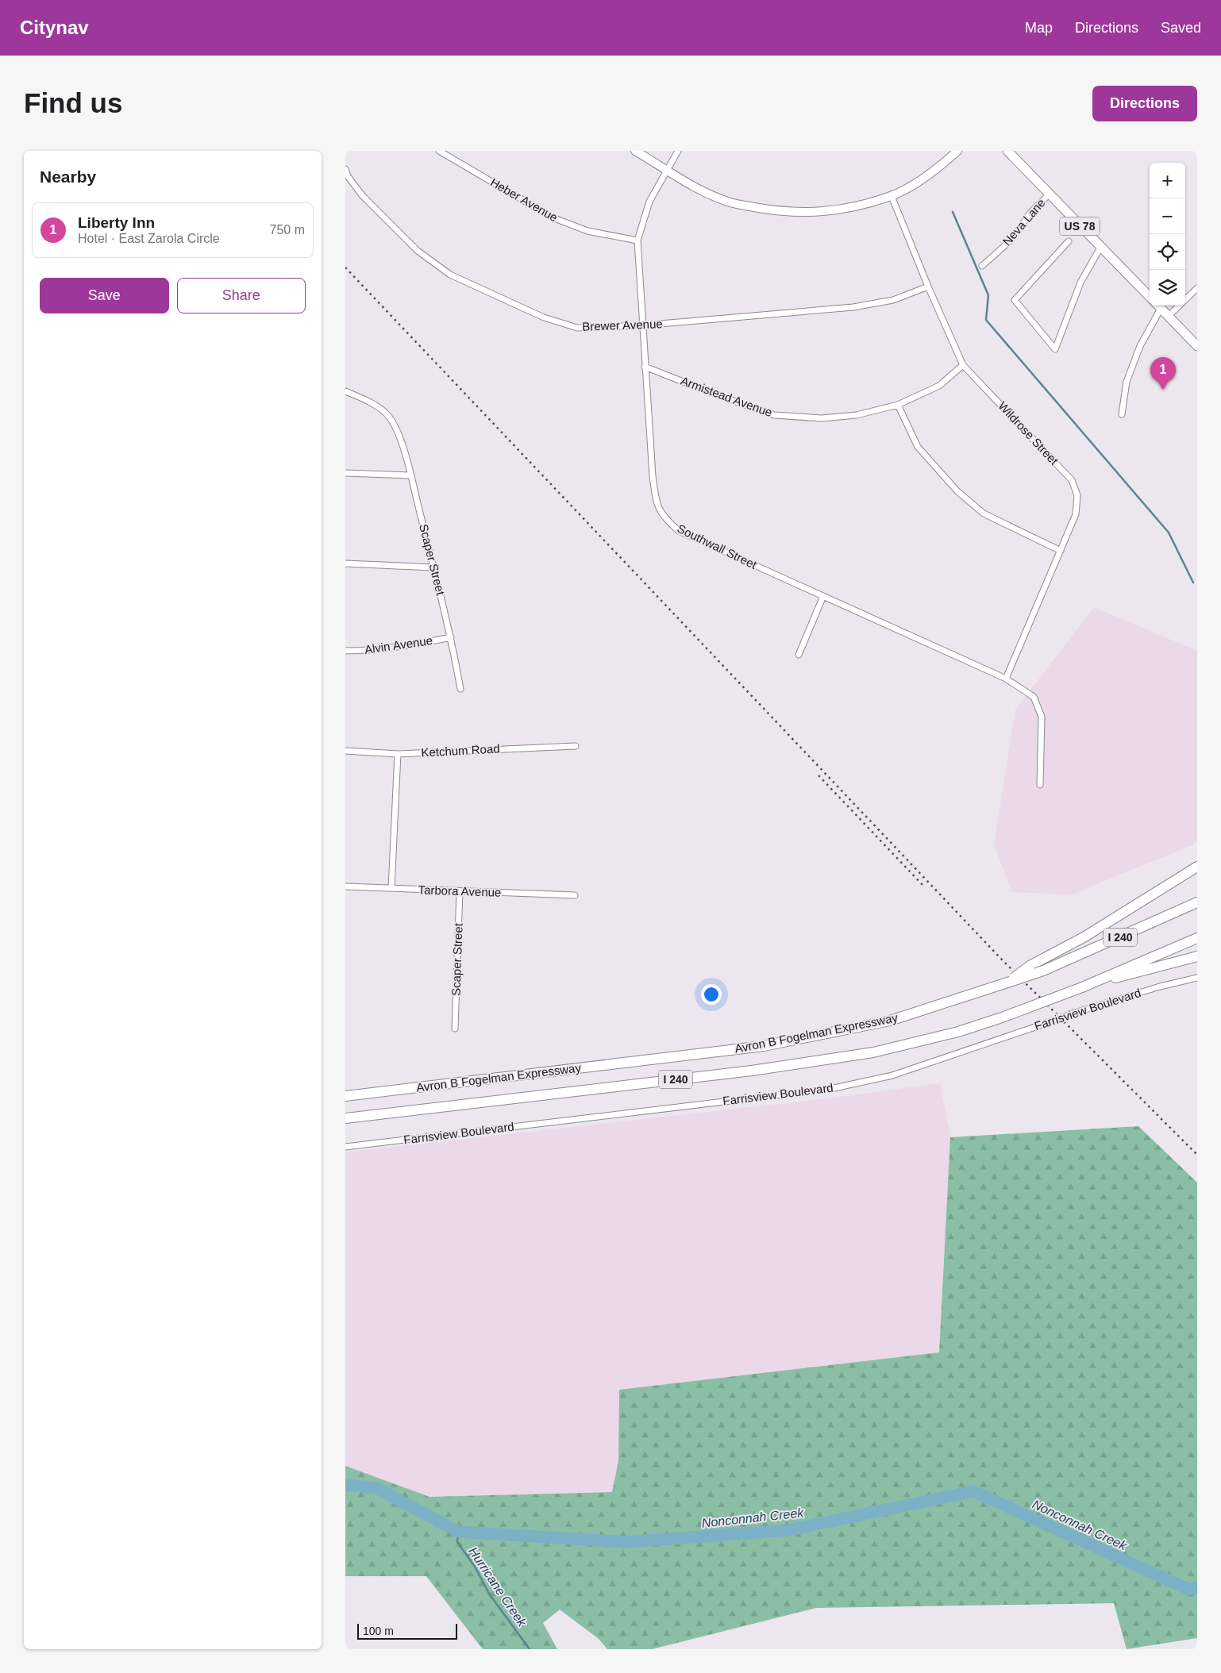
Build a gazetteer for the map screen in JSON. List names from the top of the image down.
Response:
{
  "streets": {
    "highway": ["I 240", "Avron B Fogelman Expressway"],
    "main road": ["US 78"],
    "street": [
      "Heber Avenue",
      "Neva Lane",
      "Brewer Avenue",
      "Armistead Avenue",
      "Wildrose Street",
      "Southwall Street",
      "Scaper Street",
      "Alvin Avenue",
      "Ketchum Road",
      "Tarbora Avenue",
      "Farrisview Boulevard"
    ]
  },
  "crossings": [
    ["Heber Avenue", "Southwall Street"],
    ["Neva Lane", "US 78"],
    ["Brewer Avenue", "Wildrose Street"],
    ["Brewer Avenue", "Southwall Street"],
    ["Armistead Avenue", "Wildrose Street"],
    ["Armistead Avenue", "Southwall Street"],
    ["Wildrose Street", "Southwall Street"],
    ["Scaper Street", "Alvin Avenue"],
    ["Scaper Street", "Tarbora Avenue"]
  ],
  "water": ["Nonconnah Creek", "Hurricane Creek"],
  "scale_bar": "100 m",
  "page": {
    "header": "Citynav",
    "nav": ["Map", "Directions", "Saved"],
    "buttons": [
      "Directions",
      ["Save", "Share"]
    ],
    "title": "Find us",
    "heading": "Nearby",
    "map_buttons": ["+", "−"],
    "list": [
      {
        "mark": "1",
        "name": "Liberty Inn",
        "note": "Hotel · East Zarola Circle",
        "value": "750 m"
      }
    ],
    "pins": "1",
    "scale": "100 m"
  }
}
